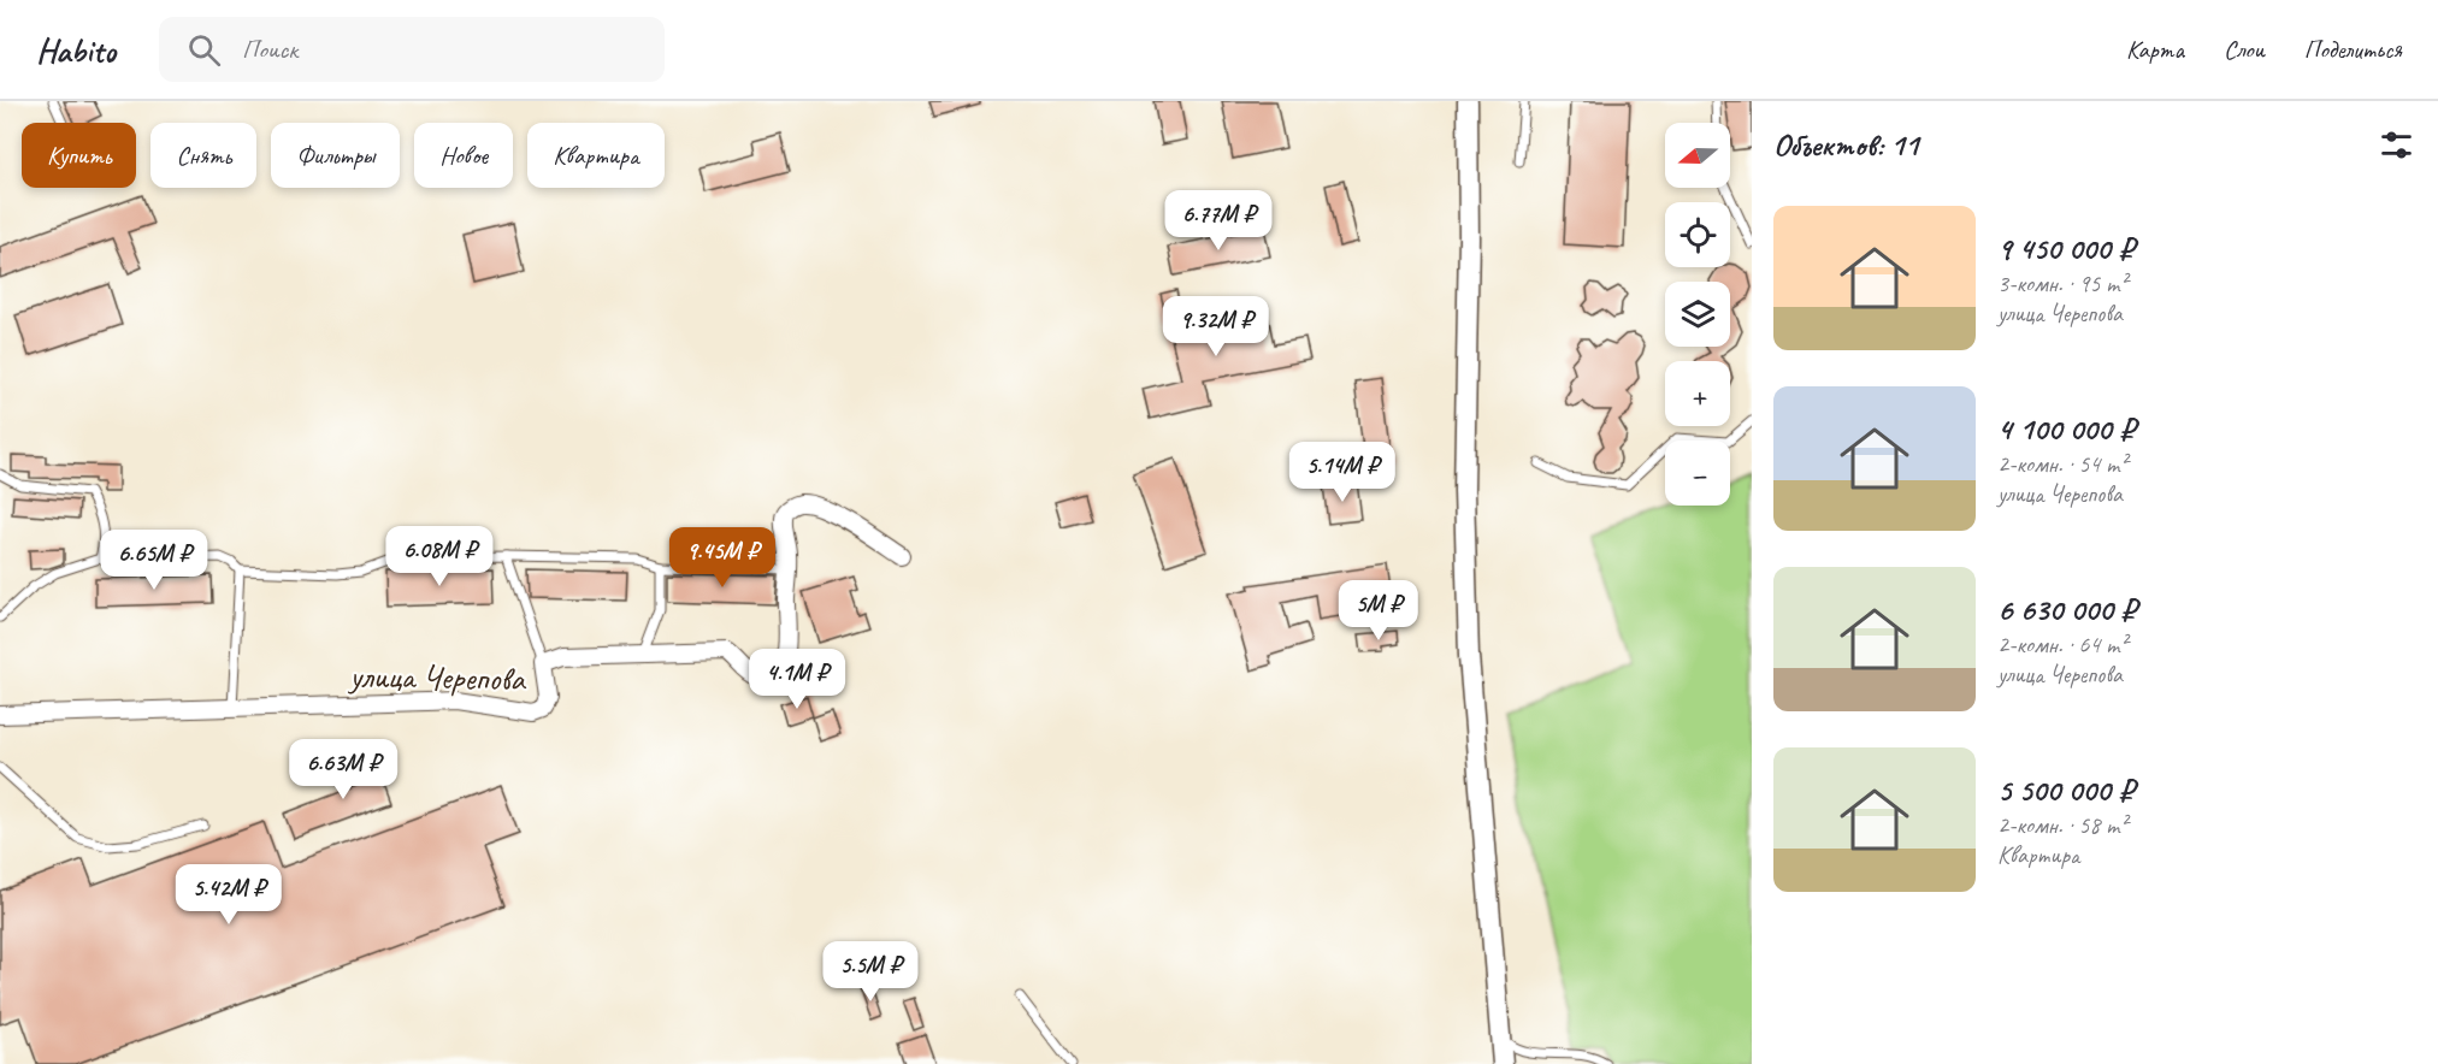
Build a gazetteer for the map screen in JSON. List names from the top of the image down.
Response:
{
  "streets": {
    "street": ["улица Черепова"]
  },
  "north": "left",
  "page": {
    "header": "Habito",
    "search": "Поиск",
    "nav": ["Карта", "Слои", "Поделиться"],
    "heading": "Объектов: 11",
    "map_buttons": ["+", "−"],
    "chip": [
      "Купить",
      "Снять",
      "Фильтры",
      "Новое",
      "Квартира"
    ],
    "list": [
      {
        "name": "9 450 000 ₽",
        "note": "3-комн. · 95 m² · улица Черепова"
      },
      {
        "name": "4 100 000 ₽",
        "note": "2-комн. · 54 m² · улица Черепова"
      },
      {
        "name": "6 630 000 ₽",
        "note": "2-комн. · 64 m² · улица Черепова"
      },
      {
        "name": "5 500 000 ₽",
        "note": "2-комн. · 58 m² · Квартира"
      }
    ],
    "price": [
      "6.77M ₽",
      "9.32M ₽",
      "5.14M ₽",
      "6.08M ₽",
      "9.45M ₽",
      "6.65M ₽",
      "5M ₽",
      "4.1M ₽",
      "6.63M ₽",
      "5.42M ₽",
      "5.5M ₽"
    ]
  }
}
